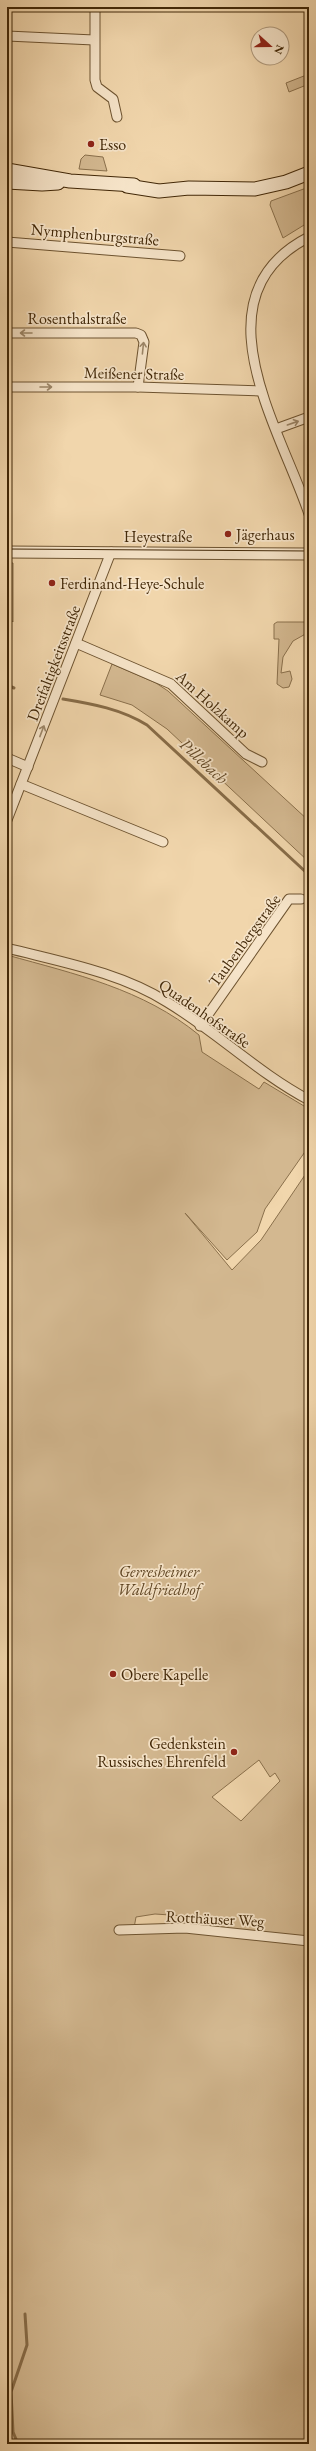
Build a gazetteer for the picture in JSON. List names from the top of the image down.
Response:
{
  "streets": {
    "street": [
      "Nymphenburgstraße",
      "Rosenthalstraße",
      "Meißener Straße",
      "Heyestraße",
      "Dreifaltigkeitsstraße",
      "Am Holzkamp",
      "Taubenbergstraße",
      "Quadenhofstraße",
      "Rotthäuser Weg"
    ]
  },
  "crossings": [
    ["Rosenthalstraße", "Meißener Straße"],
    ["Heyestraße", "Dreifaltigkeitsstraße"],
    ["Dreifaltigkeitsstraße", "Am Holzkamp"],
    ["Taubenbergstraße", "Quadenhofstraße"]
  ],
  "one_way": ["Meißener Straße", "Dreifaltigkeitsstraße"],
  "water": ["Pillebach"],
  "parks": ["Gerresheimer Waldfriedhof"],
  "places": [
    "Esso",
    "Jägerhaus",
    "Ferdinand-Heye-Schule",
    "Obere Kapelle",
    "Gedenkstein Russisches Ehrenfeld"
  ],
  "north": "right"
}
